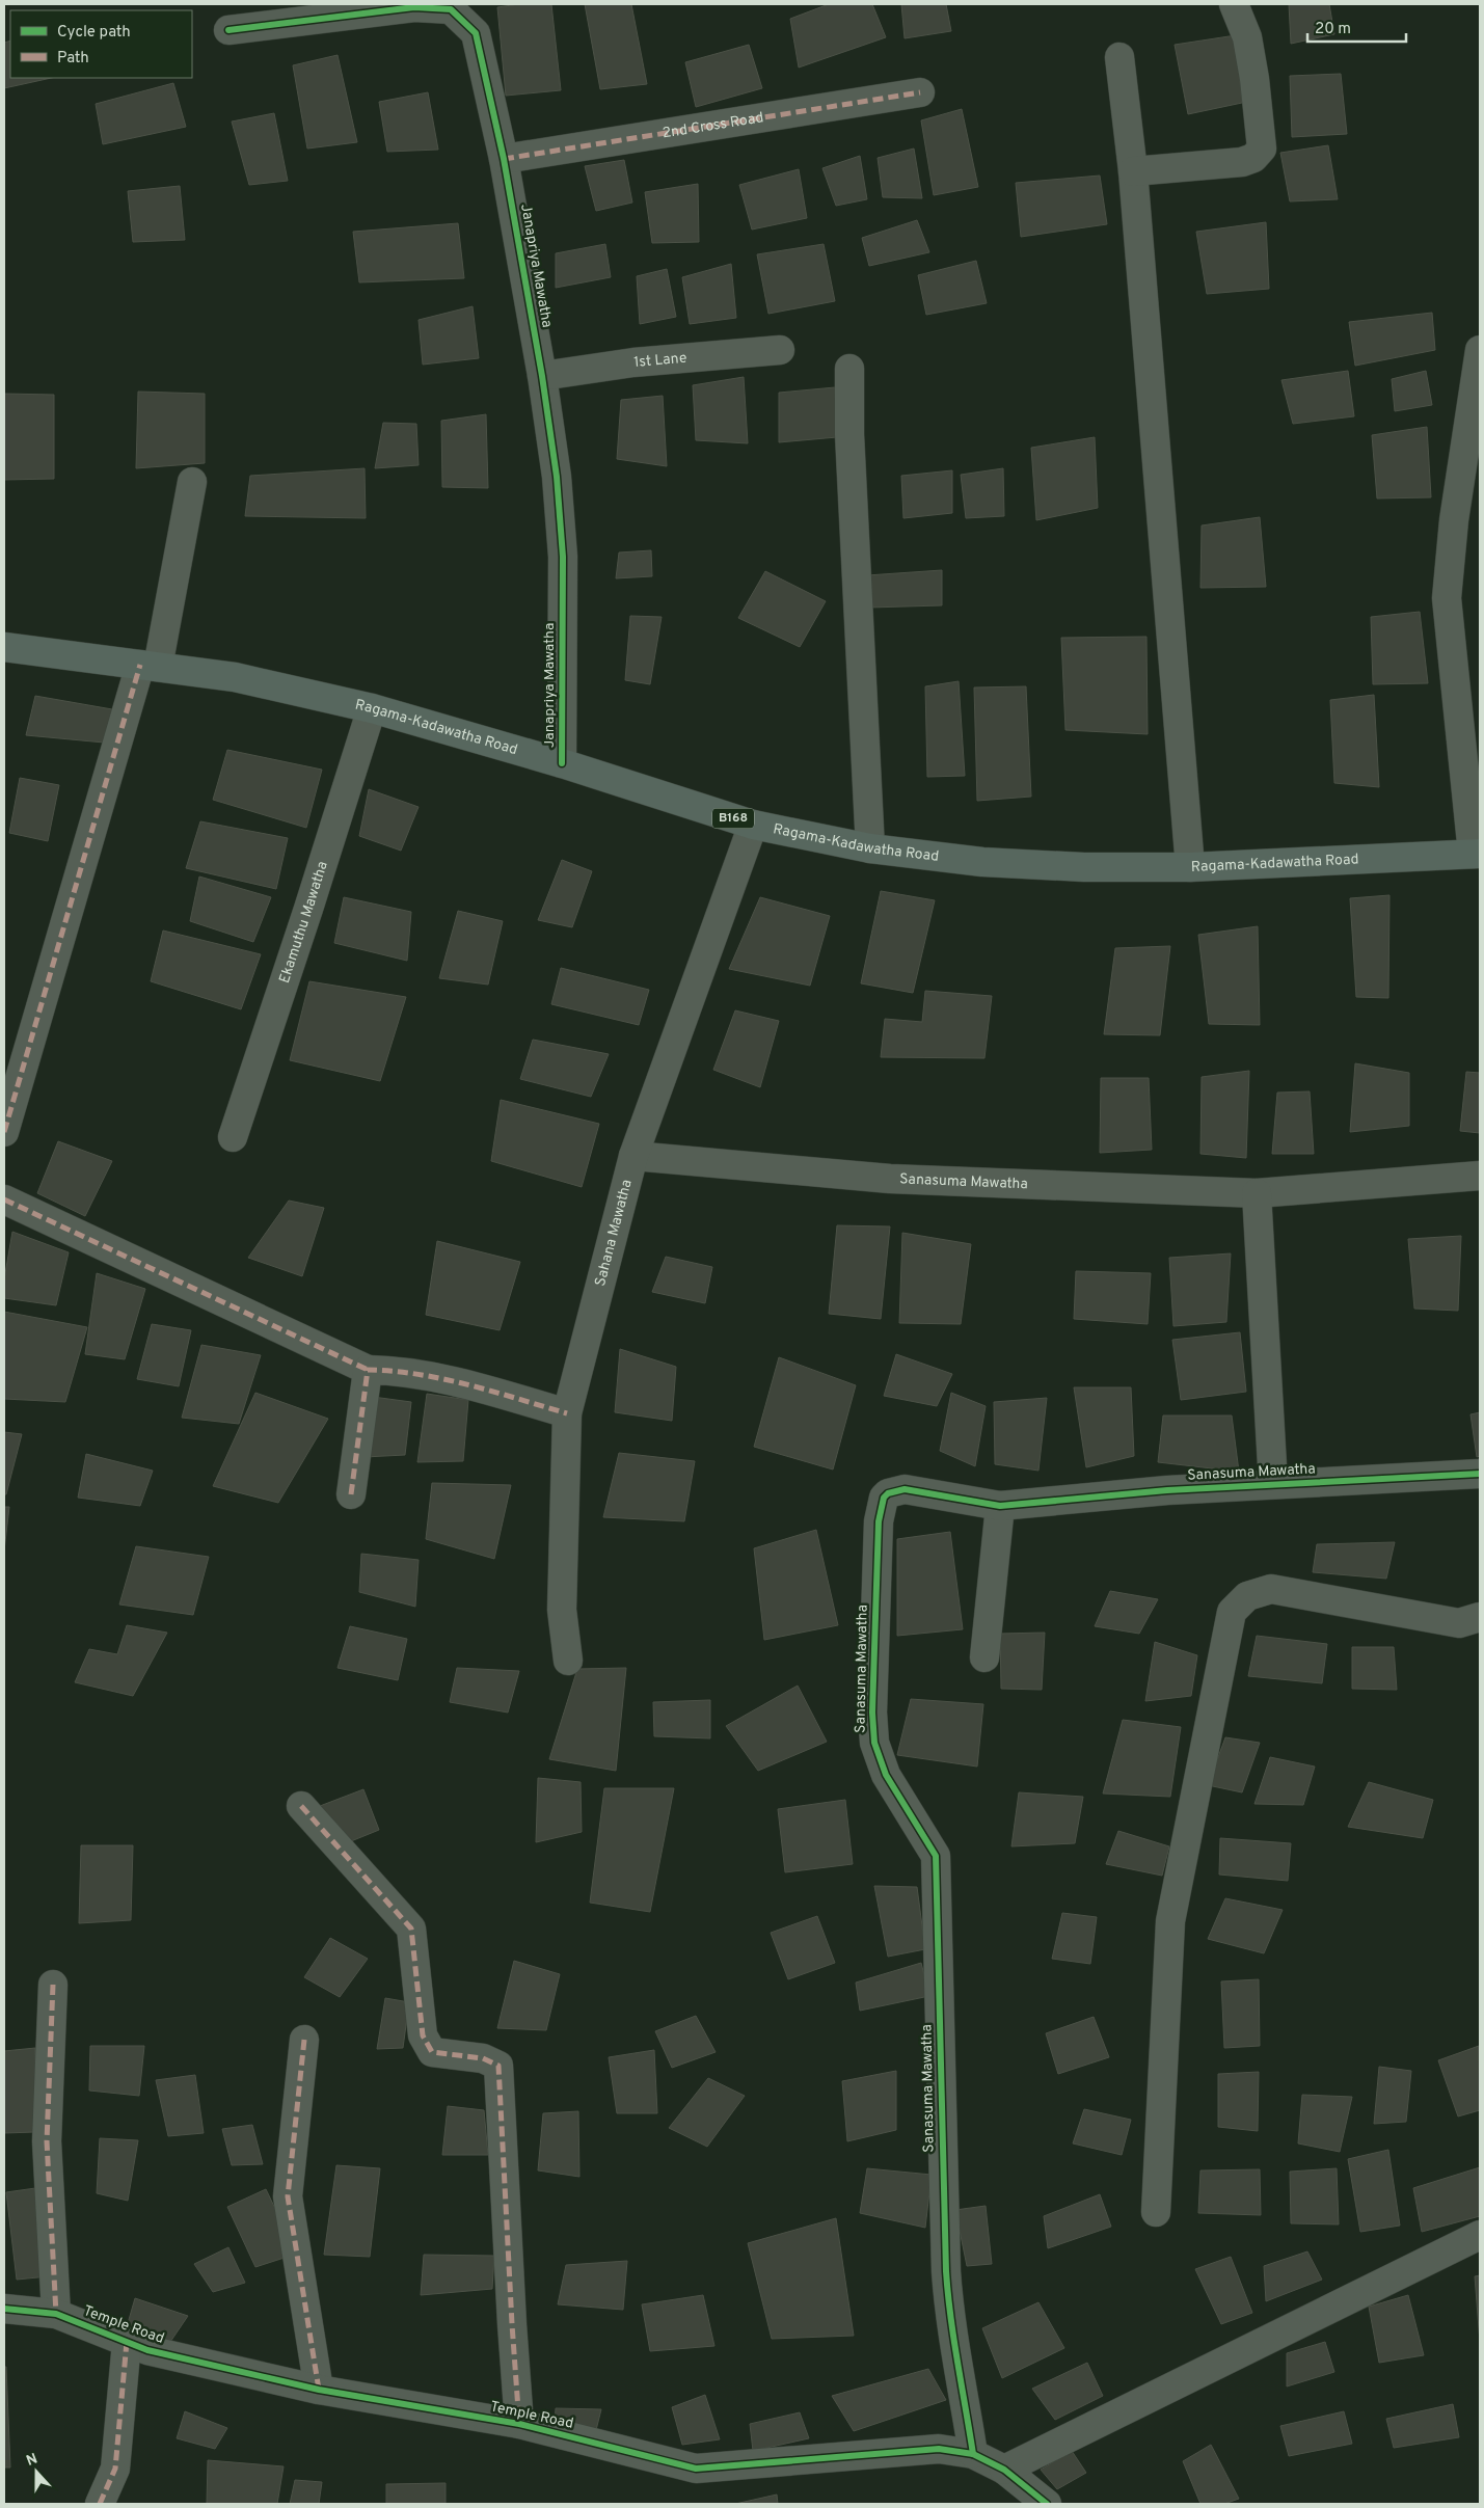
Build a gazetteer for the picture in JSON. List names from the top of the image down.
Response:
{
  "streets": {
    "main road": ["Ragama-Kadawatha Road", "B168"],
    "street": [
      "2nd Cross Road",
      "Janapriya Mawatha",
      "1st Lane",
      "Ekamuthu Mawatha",
      "Sanasuma Mawatha",
      "Sahana Mawatha",
      "Temple Road"
    ]
  },
  "crossings": [
    ["2nd Cross Road", "Janapriya Mawatha"],
    ["Janapriya Mawatha", "1st Lane"],
    ["Janapriya Mawatha", "Ragama-Kadawatha Road"],
    ["Ragama-Kadawatha Road", "Ekamuthu Mawatha"],
    ["Ragama-Kadawatha Road", "Sahana Mawatha"],
    ["Sanasuma Mawatha", "Sahana Mawatha"],
    ["Sanasuma Mawatha", "Temple Road"]
  ],
  "legend": ["Cycle path", "Path"],
  "scale_bar": "20 m",
  "north": "top"
}
